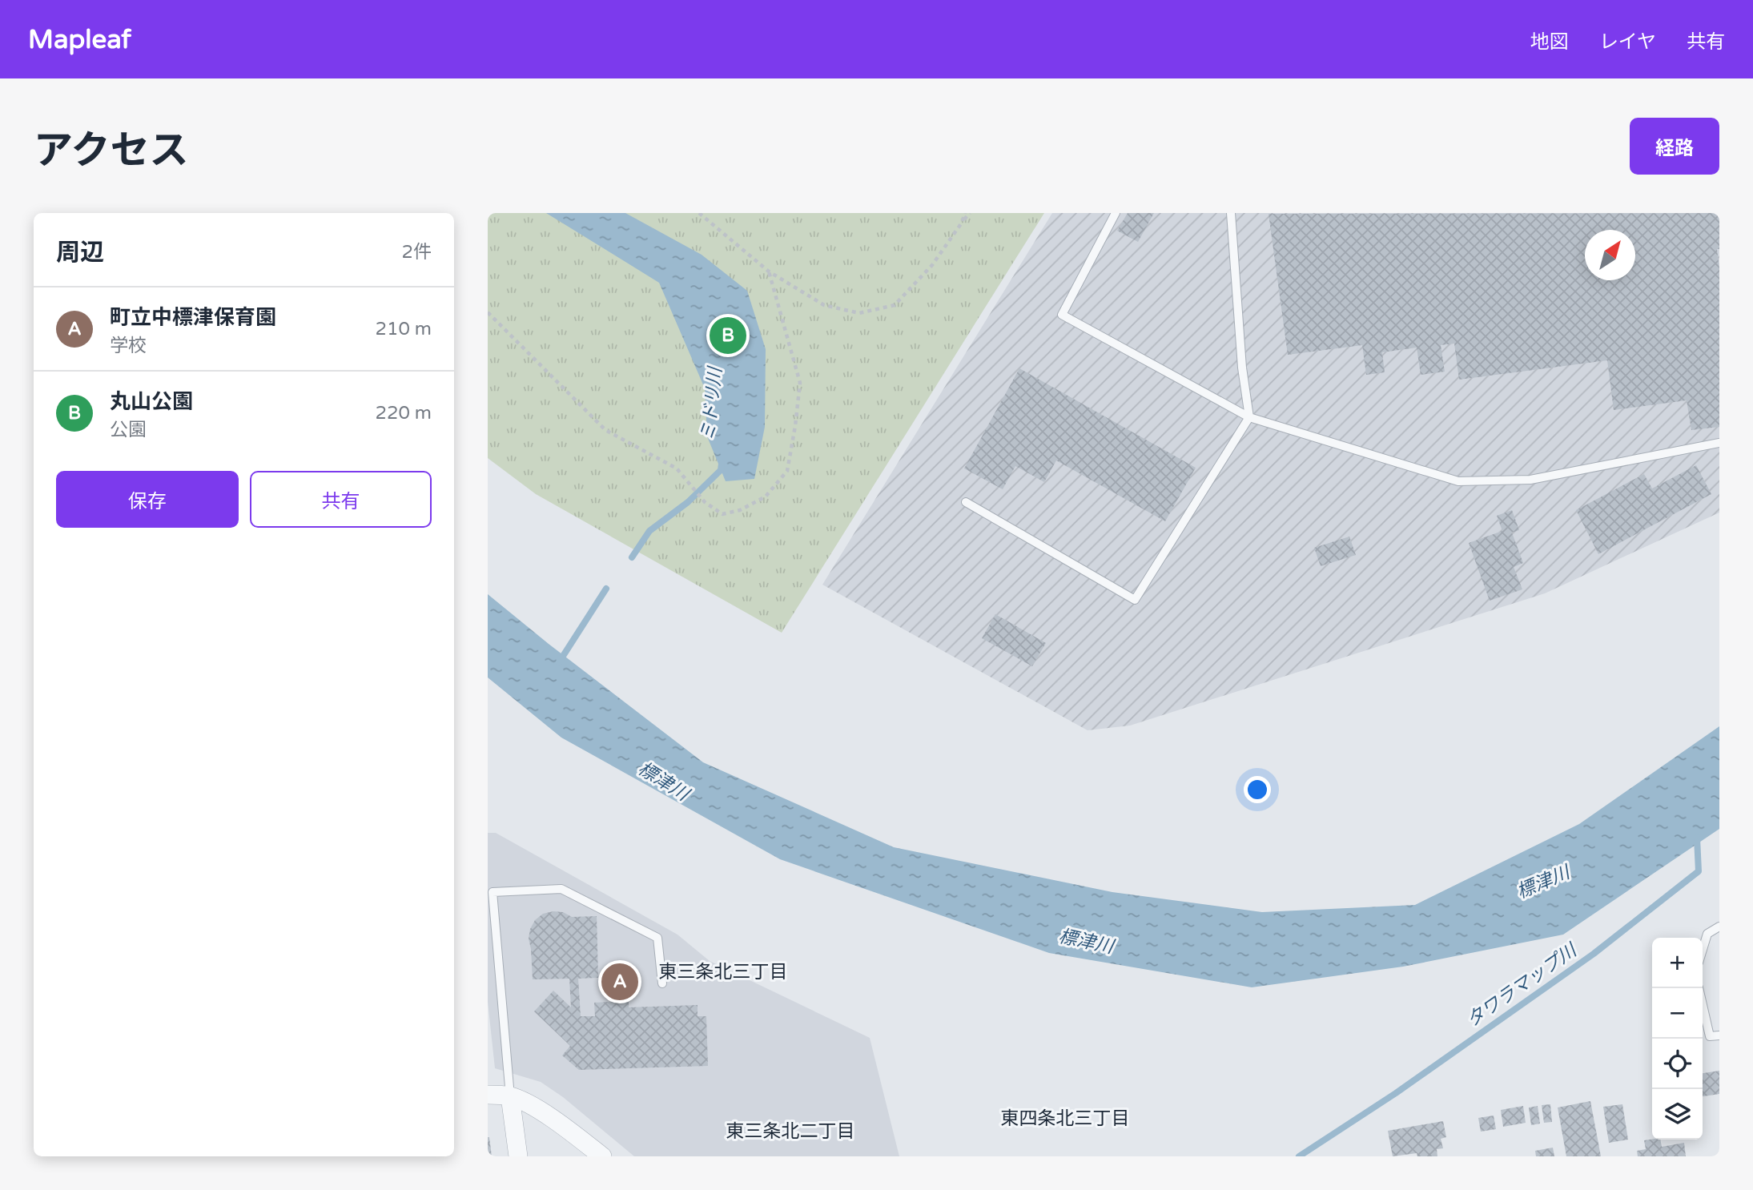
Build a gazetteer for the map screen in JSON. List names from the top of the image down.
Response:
{
  "districts": ["東三条北三丁目", "東四条北三丁目", "東三条北二丁目"],
  "water": ["ミドリ川", "標津川", "タワラマップ川"],
  "north": "top right",
  "page": {
    "header": "Mapleaf",
    "nav": ["地図", "レイヤ", "共有"],
    "title": "アクセス",
    "buttons": [
      "経路",
      ["保存", "共有"]
    ],
    "heading": ["周辺", "2件"],
    "list": [
      {
        "mark": "A",
        "name": "町立中標津保育園",
        "note": "学校",
        "value": "210 m"
      },
      {
        "mark": "B",
        "name": "丸山公園",
        "note": "公園",
        "value": "220 m"
      }
    ],
    "pins": ["B", "A"],
    "map_buttons": ["+", "−"]
  }
}
